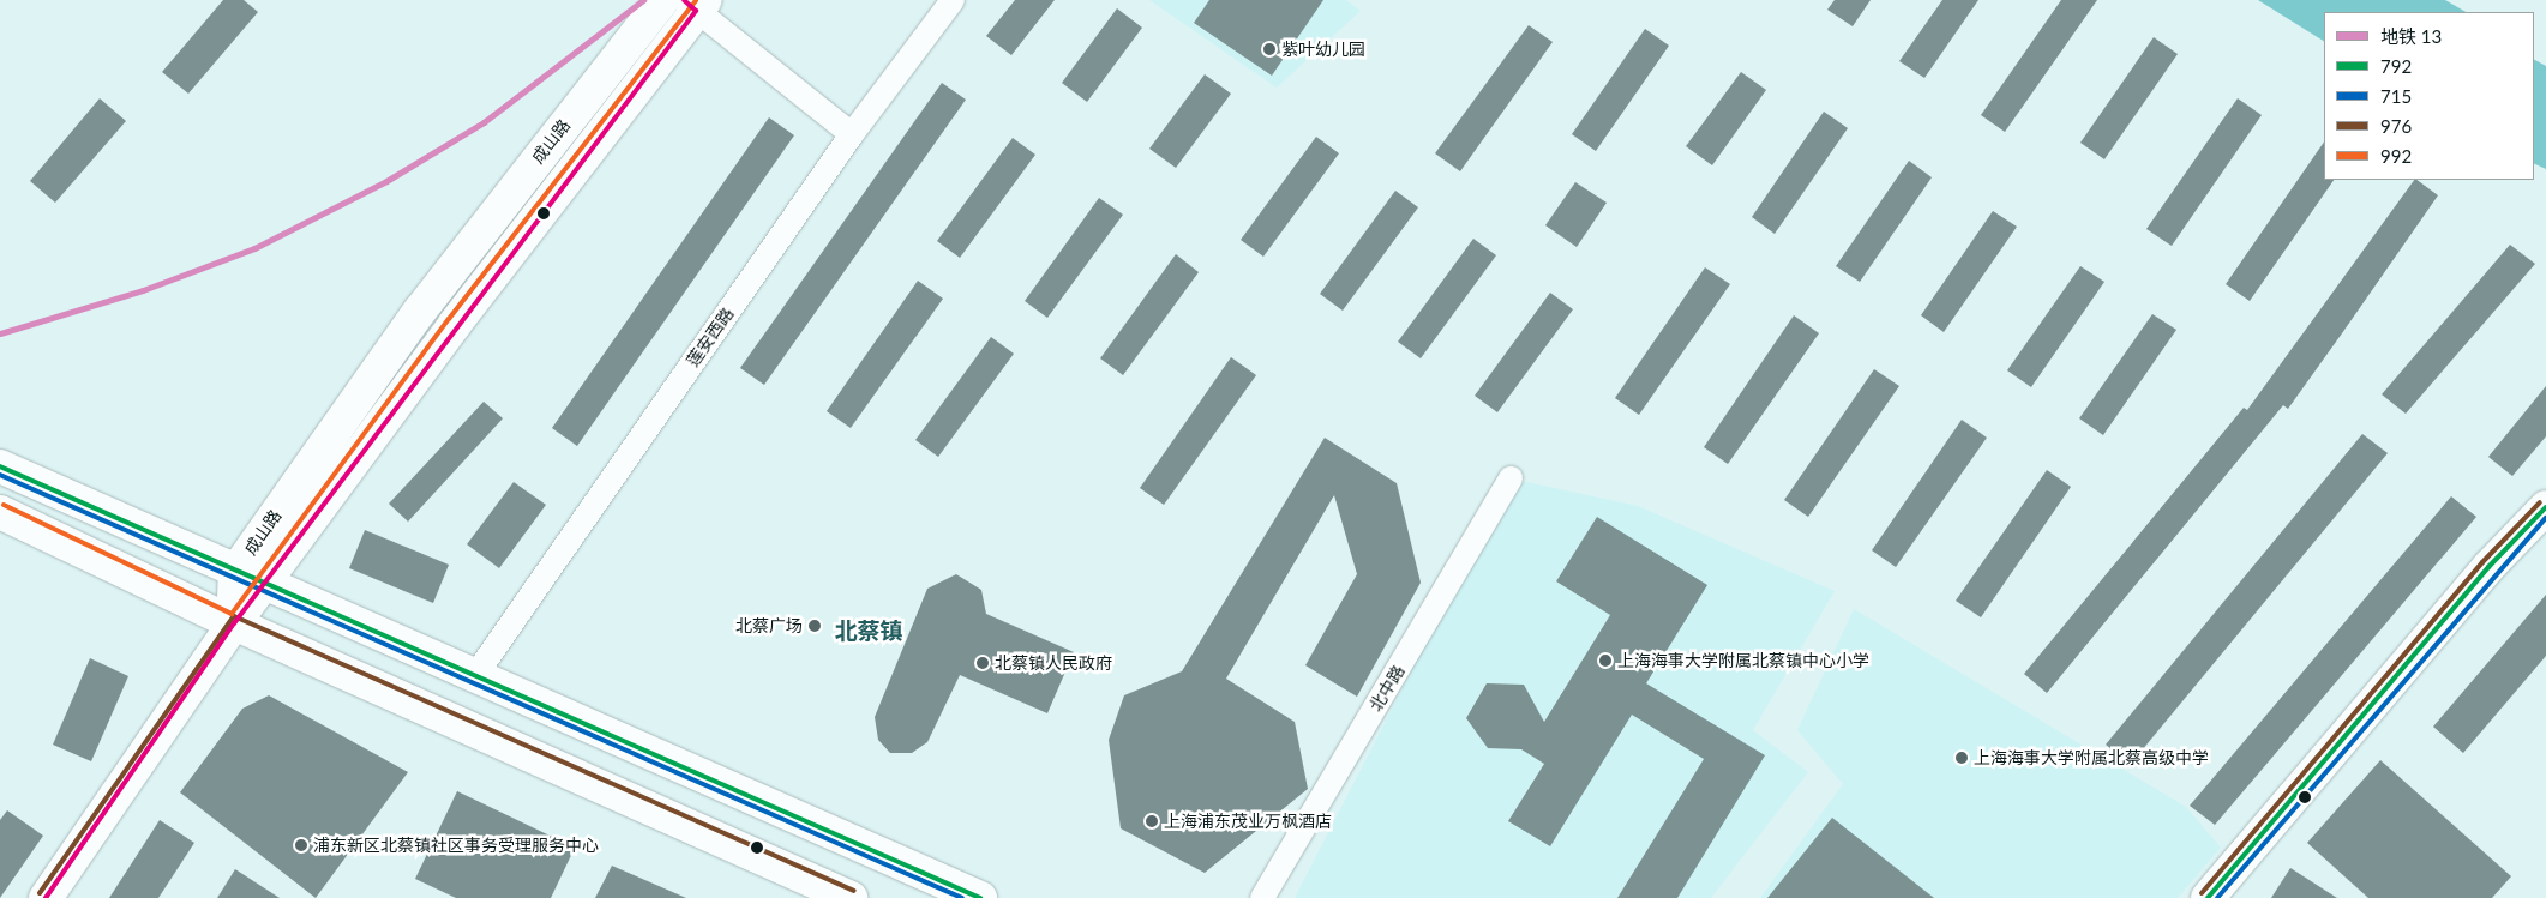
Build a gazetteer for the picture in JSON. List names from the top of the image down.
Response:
{
  "streets": {
    "main road": ["成山路"],
    "street": ["莲安西路", "北中路"]
  },
  "districts": ["北蔡镇"],
  "places": [
    "紫叶幼儿园",
    "北蔡广场",
    "上海海事大学附属北蔡镇中心小学",
    "北蔡镇人民政府",
    "上海海事大学附属北蔡高级中学",
    "上海浦东茂业万枫酒店",
    "浦东新区北蔡镇社区事务受理服务中心"
  ],
  "lines": [
    "metro line 13",
    "transit line 992",
    "transit line 792",
    "transit line 715",
    "transit line 976"
  ],
  "legend": [
    "地铁 13",
    "792",
    "715",
    "976",
    "992"
  ]
}
